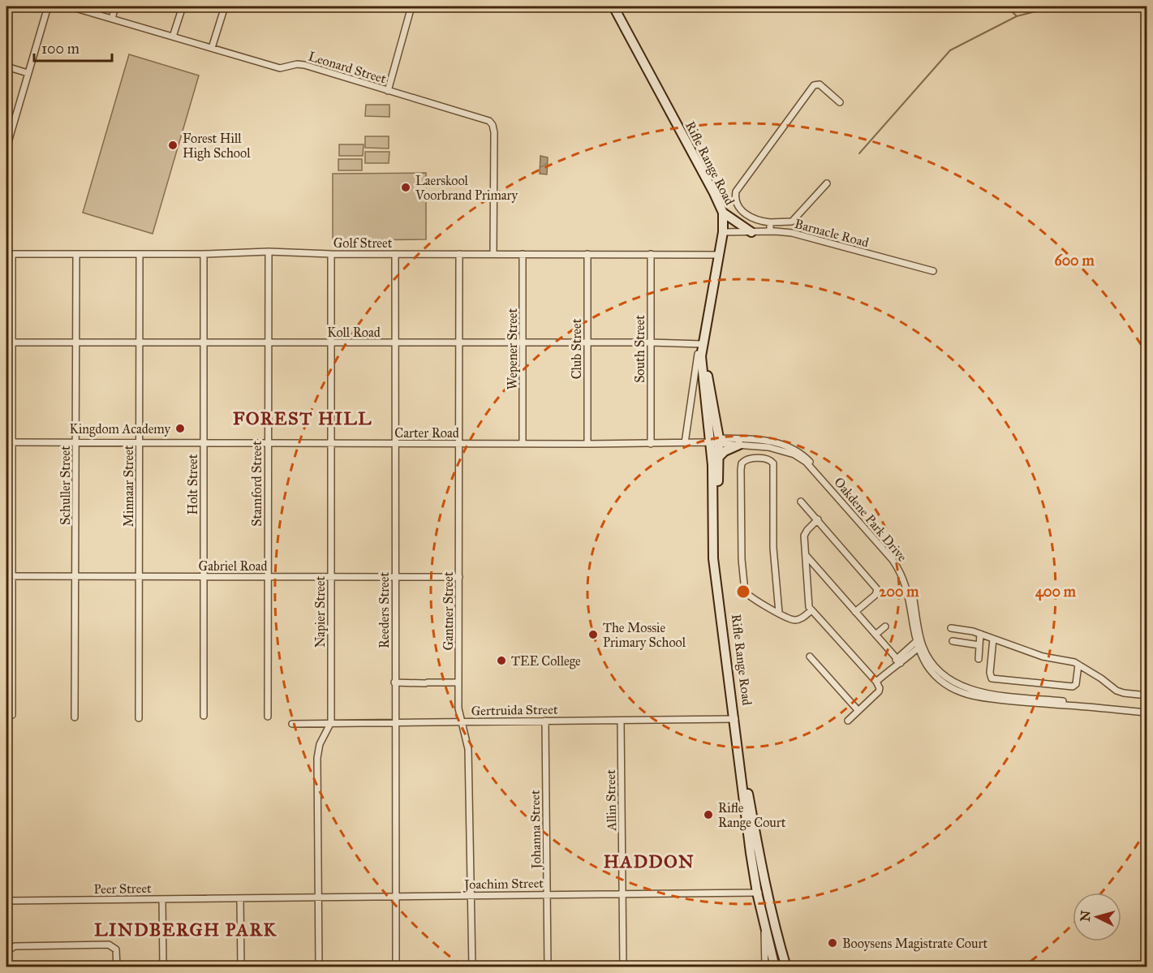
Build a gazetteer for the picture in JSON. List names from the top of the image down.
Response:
{
  "streets": {
    "main road": ["Rifle Range Road"],
    "street": [
      "Leonard Street",
      "Barnacle Road",
      "Golf Street",
      "Koll Road",
      "Wepener Street",
      "Club Street",
      "South Street",
      "Carter Road",
      "Stamford Street",
      "Holt Street",
      "Schuller Street",
      "Minnaar Street",
      "Oakdene Park Drive",
      "Gabriel Road",
      "Reeders Street",
      "Gantner Street",
      "Napier Street",
      "Gertruida Street",
      "Allin Street",
      "Johanna Street",
      "Joachim Street",
      "Peer Street"
    ]
  },
  "crossings": [
    ["Leonard Street", "Golf Street"],
    ["Rifle Range Road", "Barnacle Road"],
    ["Rifle Range Road", "Golf Street"],
    ["Rifle Range Road", "Koll Road"],
    ["Rifle Range Road", "Carter Road"],
    ["Rifle Range Road", "Oakdene Park Drive"],
    ["Rifle Range Road", "Gertruida Street"],
    ["Rifle Range Road", "Joachim Street"],
    ["Golf Street", "Wepener Street"],
    ["Golf Street", "Club Street"],
    ["Golf Street", "South Street"],
    ["Golf Street", "Stamford Street"],
    ["Golf Street", "Holt Street"],
    ["Golf Street", "Schuller Street"],
    ["Golf Street", "Minnaar Street"],
    ["Golf Street", "Reeders Street"],
    ["Golf Street", "Gantner Street"],
    ["Golf Street", "Napier Street"],
    ["Koll Road", "Wepener Street"],
    ["Koll Road", "Club Street"],
    ["Koll Road", "South Street"],
    ["Koll Road", "Stamford Street"],
    ["Koll Road", "Holt Street"],
    ["Koll Road", "Schuller Street"],
    ["Koll Road", "Minnaar Street"],
    ["Koll Road", "Reeders Street"],
    ["Koll Road", "Gantner Street"],
    ["Koll Road", "Napier Street"],
    ["Wepener Street", "Carter Road"],
    ["Club Street", "Carter Road"],
    ["South Street", "Carter Road"],
    ["Carter Road", "Stamford Street"],
    ["Carter Road", "Holt Street"],
    ["Carter Road", "Schuller Street"],
    ["Carter Road", "Minnaar Street"],
    ["Carter Road", "Oakdene Park Drive"],
    ["Carter Road", "Reeders Street"],
    ["Carter Road", "Gantner Street"],
    ["Carter Road", "Napier Street"],
    ["Stamford Street", "Gabriel Road"],
    ["Holt Street", "Gabriel Road"],
    ["Schuller Street", "Gabriel Road"],
    ["Minnaar Street", "Gabriel Road"],
    ["Gabriel Road", "Reeders Street"],
    ["Gabriel Road", "Gantner Street"],
    ["Gabriel Road", "Napier Street"],
    ["Reeders Street", "Gertruida Street"],
    ["Reeders Street", "Joachim Street"],
    ["Gantner Street", "Gertruida Street"],
    ["Gantner Street", "Joachim Street"],
    ["Napier Street", "Gertruida Street"],
    ["Napier Street", "Joachim Street"],
    ["Gertruida Street", "Allin Street"],
    ["Gertruida Street", "Johanna Street"],
    ["Allin Street", "Joachim Street"],
    ["Johanna Street", "Joachim Street"],
    ["Joachim Street", "Peer Street"]
  ],
  "districts": ["FOREST HILL", "HADDON", "LINDBERGH PARK"],
  "places": [
    "Forest Hill High School",
    "Laerskool Voorbrand Primary",
    "Kingdom Academy",
    "The Mossie Primary School",
    "TEE College",
    "Rifle Range Court",
    "Booysens Magistrate Court"
  ],
  "scale_bar": "100 m",
  "north": "left",
  "rings": ["600 m", "200 m", "400 m"]
}
